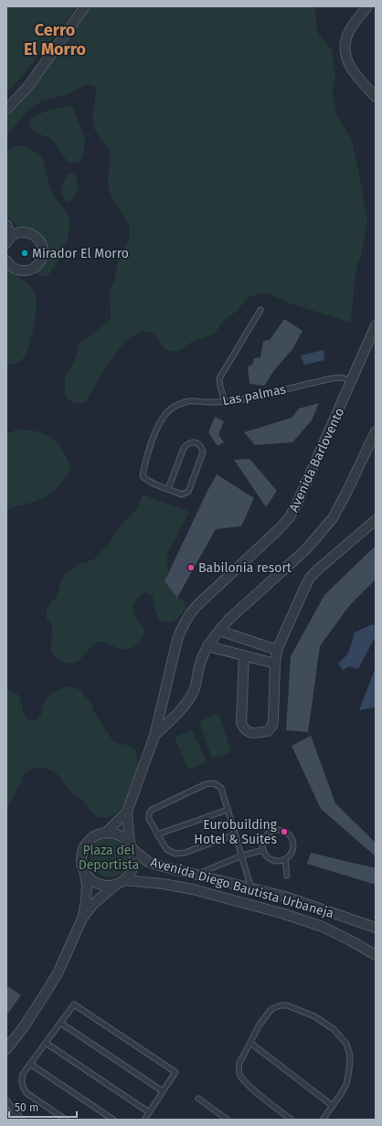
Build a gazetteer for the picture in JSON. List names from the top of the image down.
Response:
{
  "streets": {
    "street": ["Avenida Barlovento", "Avenida Diego Bautista Urbaneja"],
    "lane": ["Las palmas"]
  },
  "crossings": [
    ["Las palmas", "Avenida Barlovento"],
    ["Avenida Barlovento", "Avenida Diego Bautista Urbaneja"]
  ],
  "districts": ["Cerro El Morro"],
  "parks": ["Plaza del Deportista"],
  "places": ["Mirador El Morro", "Babilonia resort", "Eurobuilding Hotel & Suites"],
  "scale_bar": "50 m"
}
